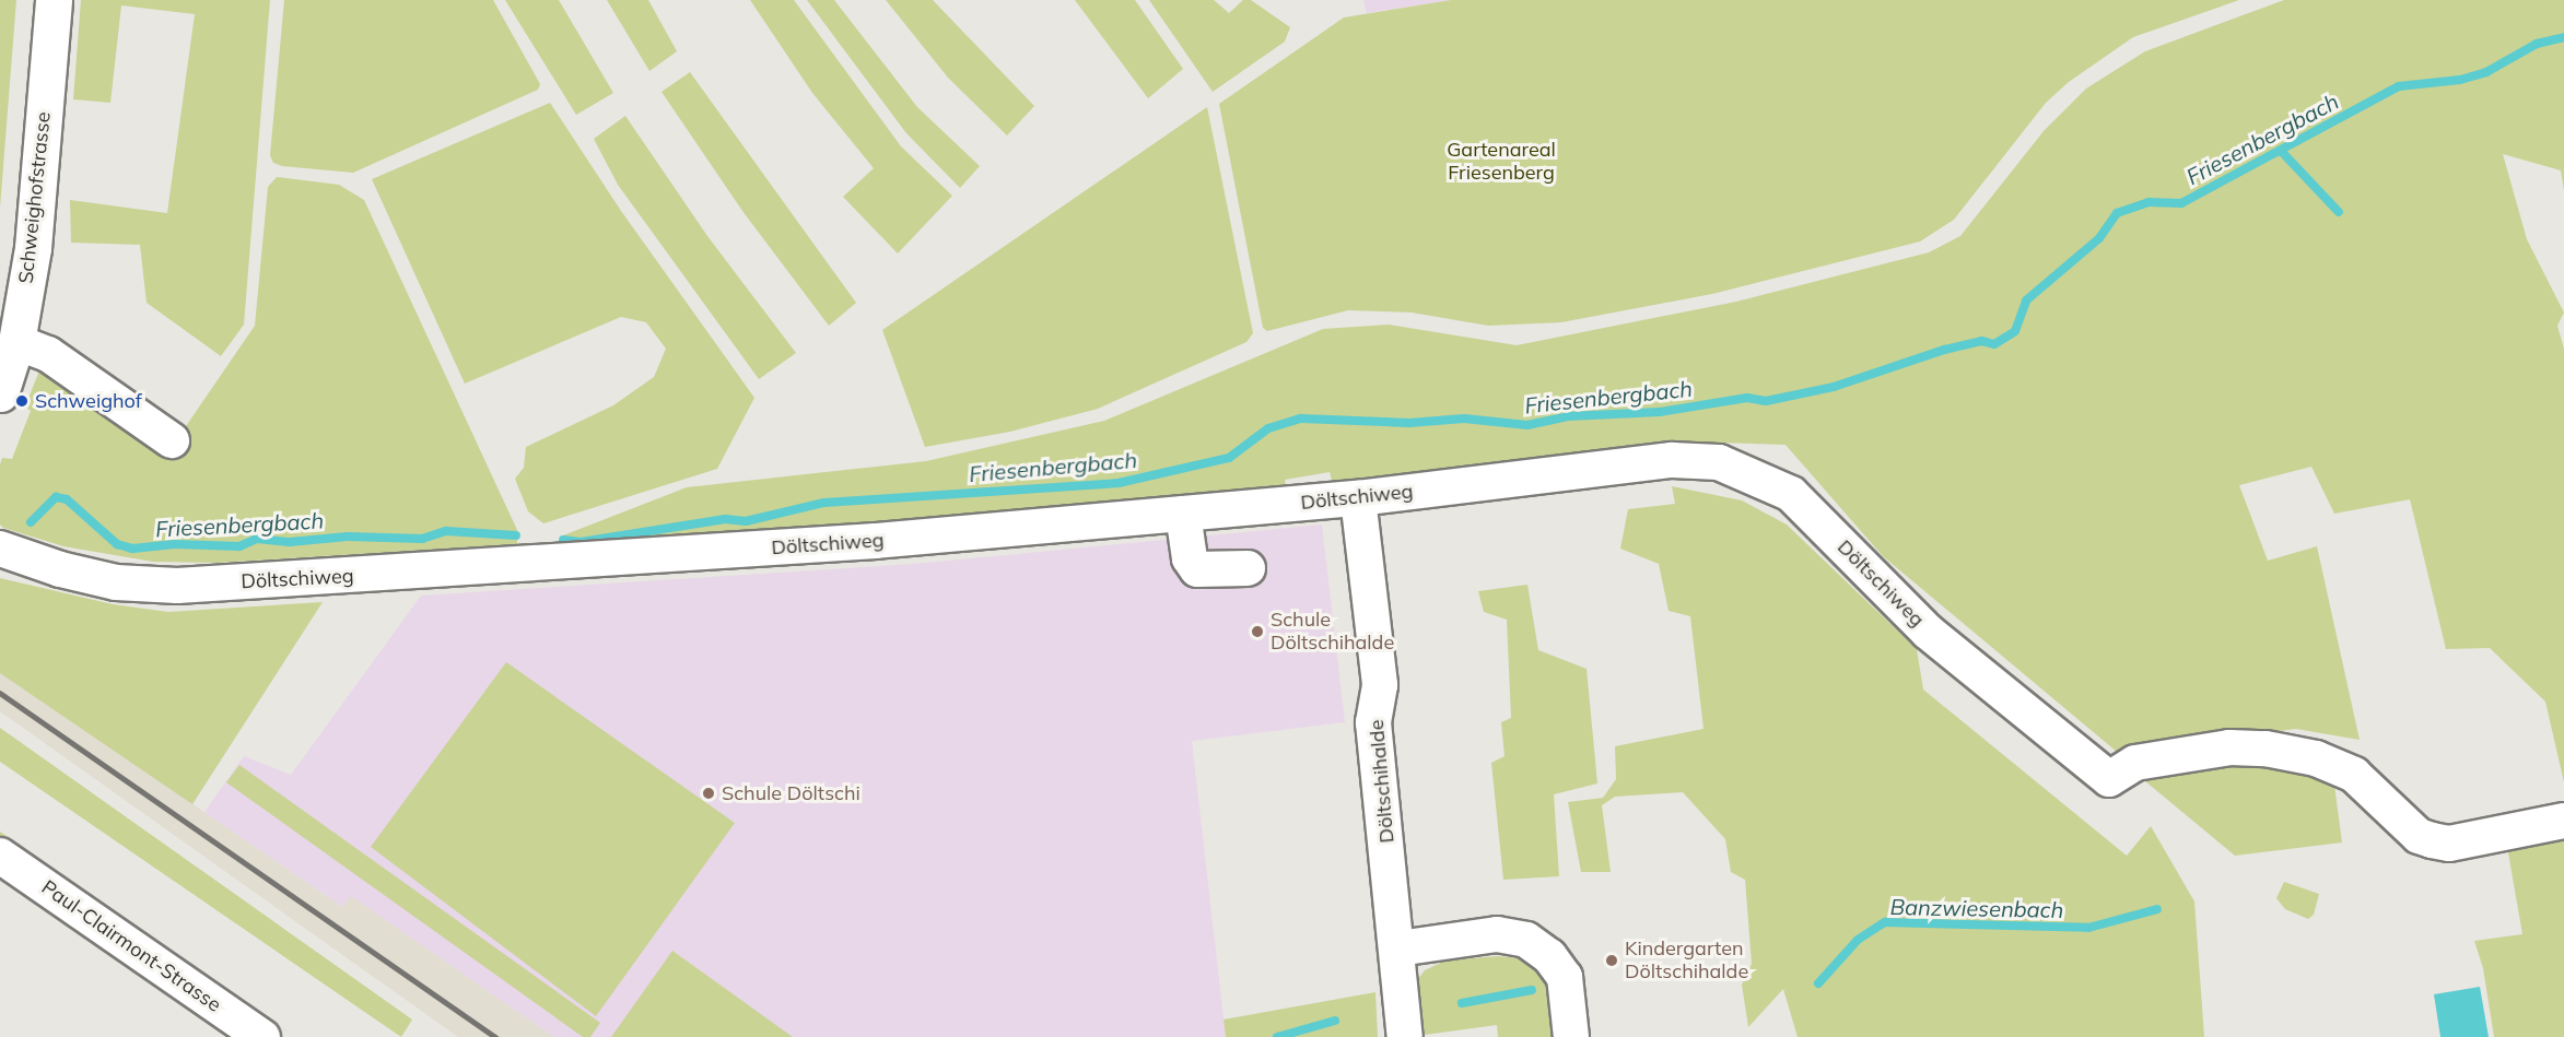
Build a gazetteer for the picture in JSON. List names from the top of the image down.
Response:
{
  "streets": {
    "main road": ["Schweighofstrasse"],
    "street": ["Döltschiweg", "Döltschihalde", "Paul-Clairmont-Strasse"]
  },
  "crossings": [
    ["Döltschiweg", "Döltschihalde"]
  ],
  "water": ["Friesenbergbach", "Banzwiesenbach"],
  "parks": ["Gartenareal Friesenberg"],
  "places": [
    "Schweighof",
    "Schule Döltschihalde",
    "Schule Döltschi",
    "Kindergarten Döltschihalde"
  ]
}
